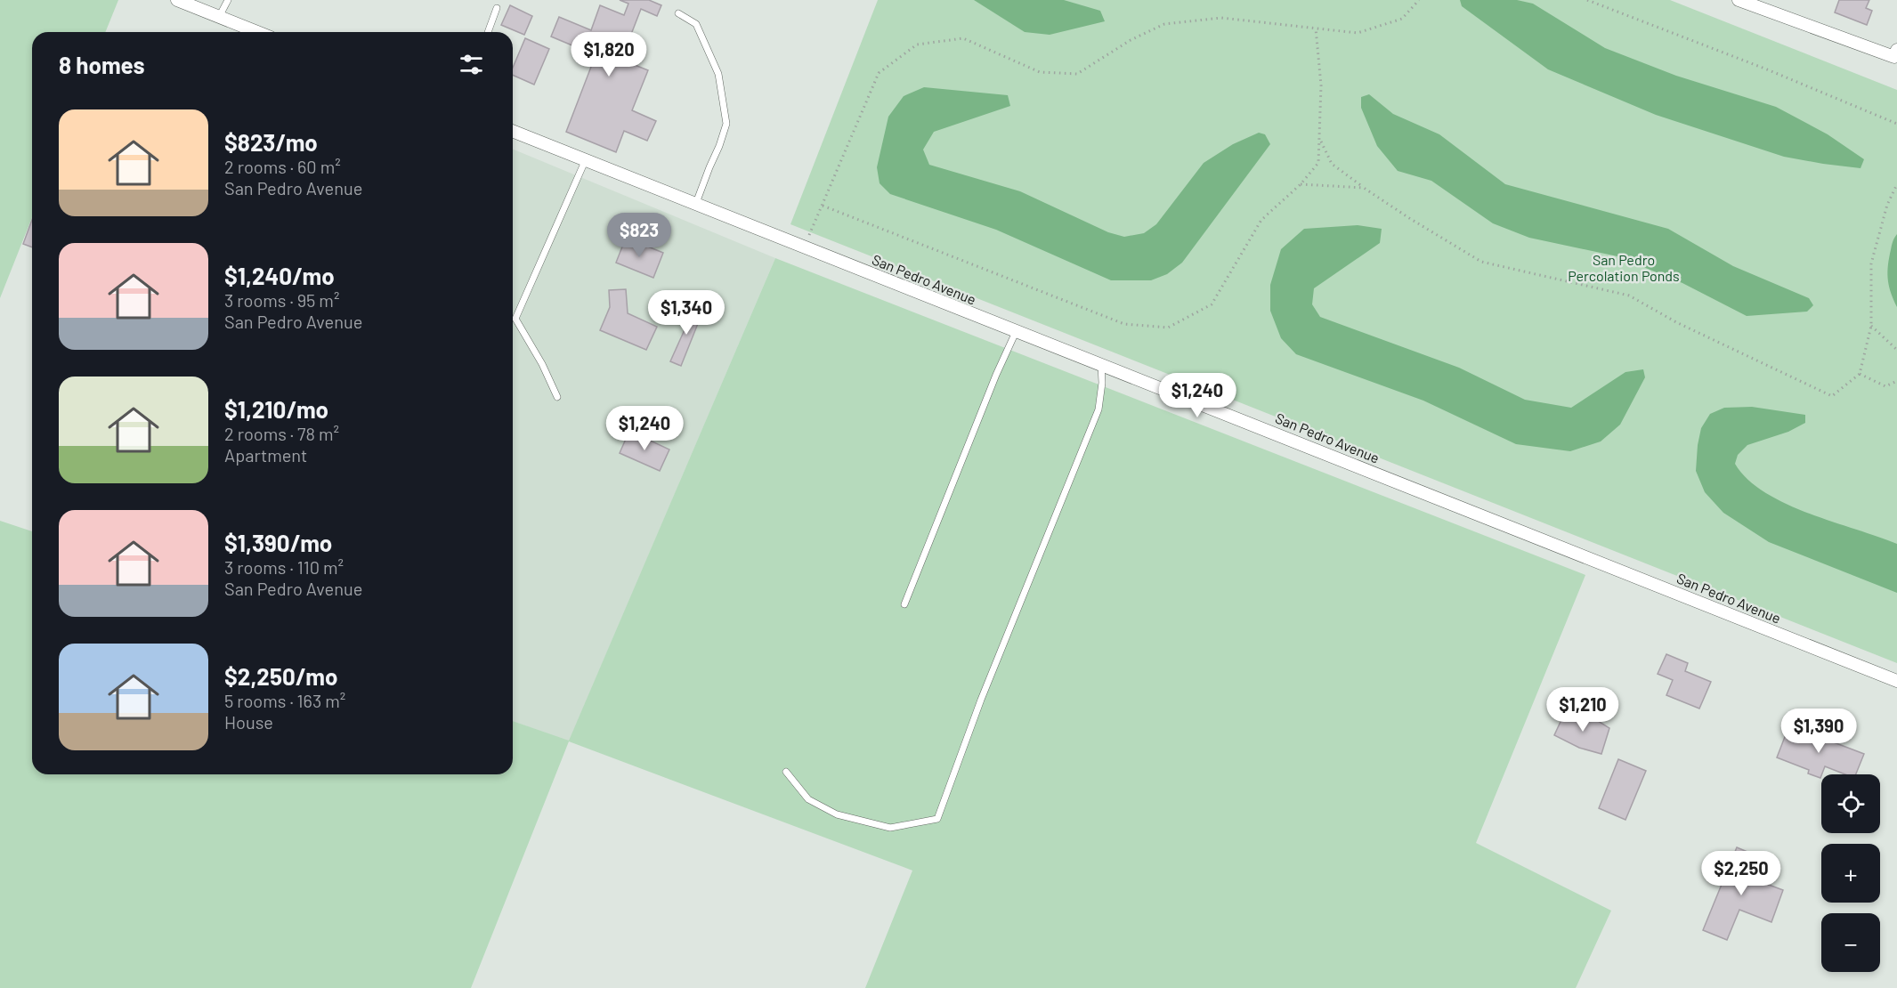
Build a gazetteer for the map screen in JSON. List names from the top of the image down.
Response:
{
  "streets": {
    "street": ["San Pedro Avenue"]
  },
  "parks": ["San Pedro Percolation Ponds"],
  "page": {
    "price": [
      "$1,820",
      "$823",
      "$1,340",
      "$1,240",
      "$1,240",
      "$1,210",
      "$1,390",
      "$2,250"
    ],
    "heading": "8 homes",
    "list": [
      {
        "name": "$823/mo",
        "note": "2 rooms · 60 m² · San Pedro Avenue"
      },
      {
        "name": "$1,240/mo",
        "note": "3 rooms · 95 m² · San Pedro Avenue"
      },
      {
        "name": "$1,210/mo",
        "note": "2 rooms · 78 m² · Apartment"
      },
      {
        "name": "$1,390/mo",
        "note": "3 rooms · 110 m² · San Pedro Avenue"
      },
      {
        "name": "$2,250/mo",
        "note": "5 rooms · 163 m² · House"
      }
    ],
    "map_buttons": ["+", "−"]
  }
}
